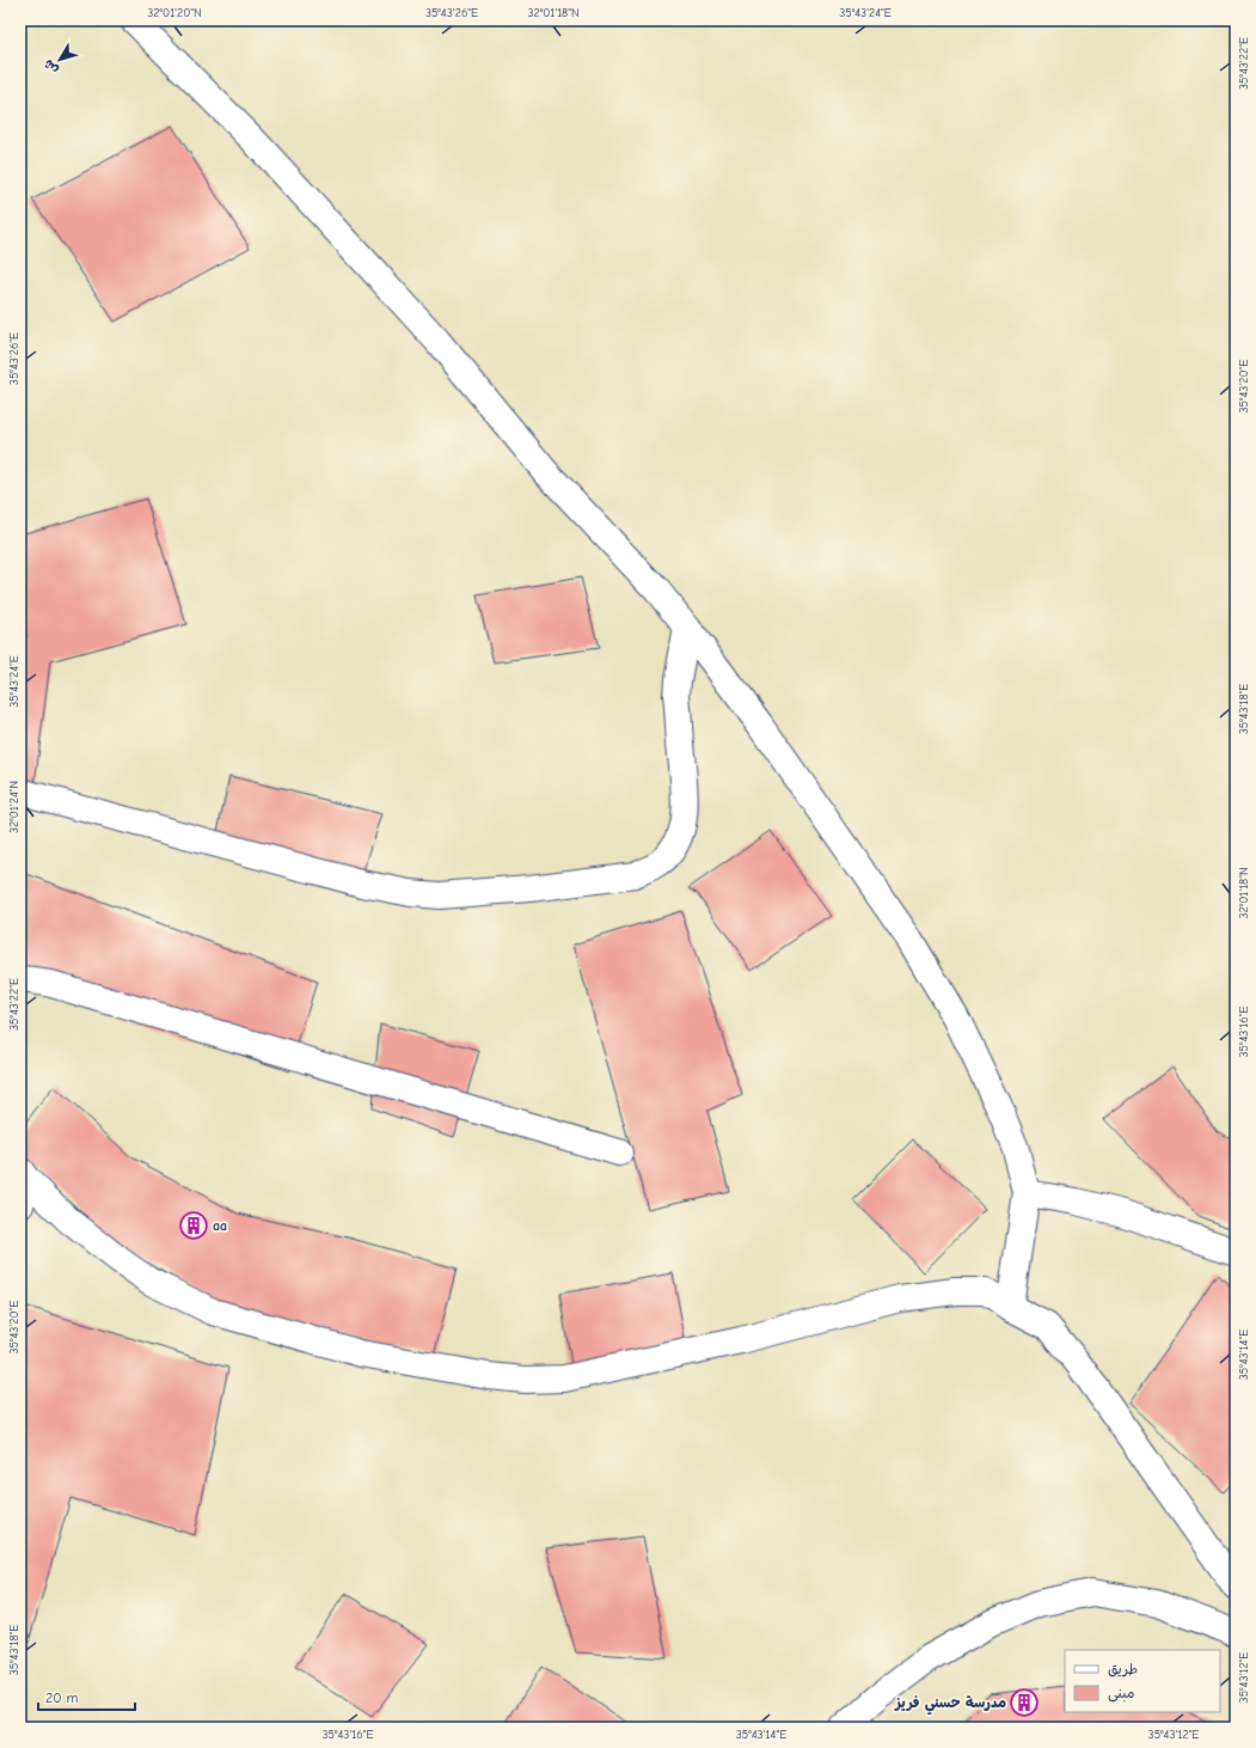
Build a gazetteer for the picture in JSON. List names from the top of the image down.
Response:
{
  "places": {
    "building": ["aa", "مدرسة حسني فريز"]
  },
  "legend": ["طريق", "مبنى"],
  "scale_bar": "20 m",
  "north": "bottom left",
  "coordinates": [
    "32°01'20\"N",
    "35°43'26\"E",
    "32°01'18\"N",
    "35°43'24\"E",
    "35°43'22\"E",
    "35°43'20\"E",
    "35°43'18\"E",
    "32°01'24\"N",
    "35°43'16\"E",
    "35°43'14\"E",
    "35°43'12\"E"
  ]
}
